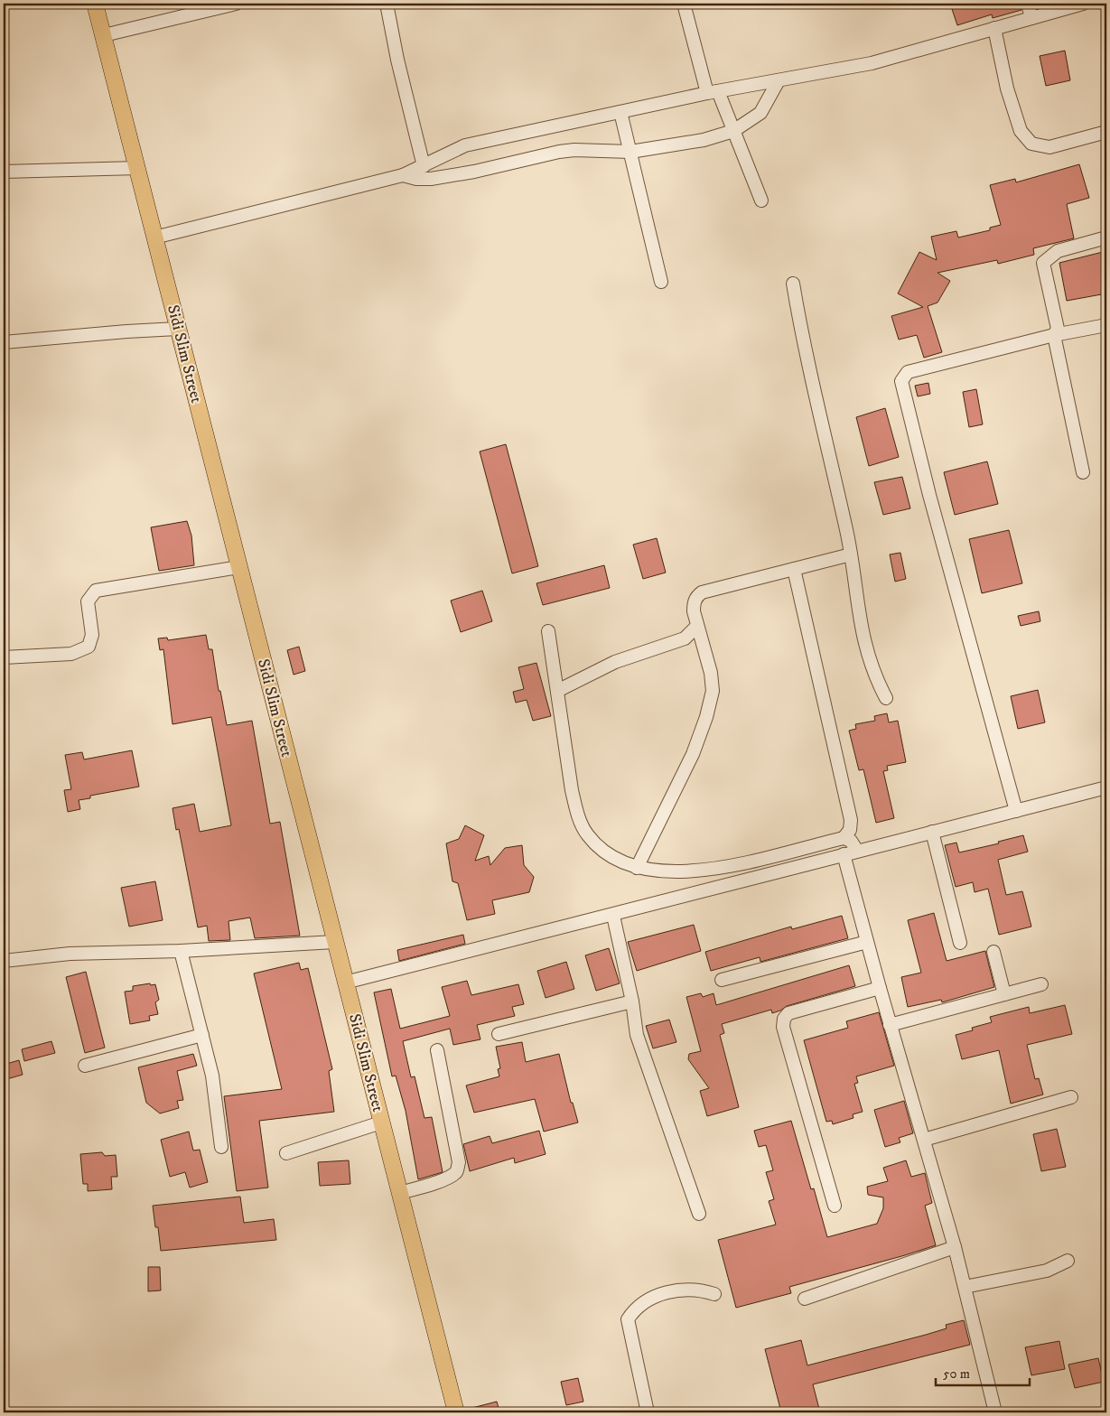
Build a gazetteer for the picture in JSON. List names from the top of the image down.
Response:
{
  "streets": {
    "main road": ["Sidi Slim Street"]
  },
  "scale_bar": "50 m"
}
